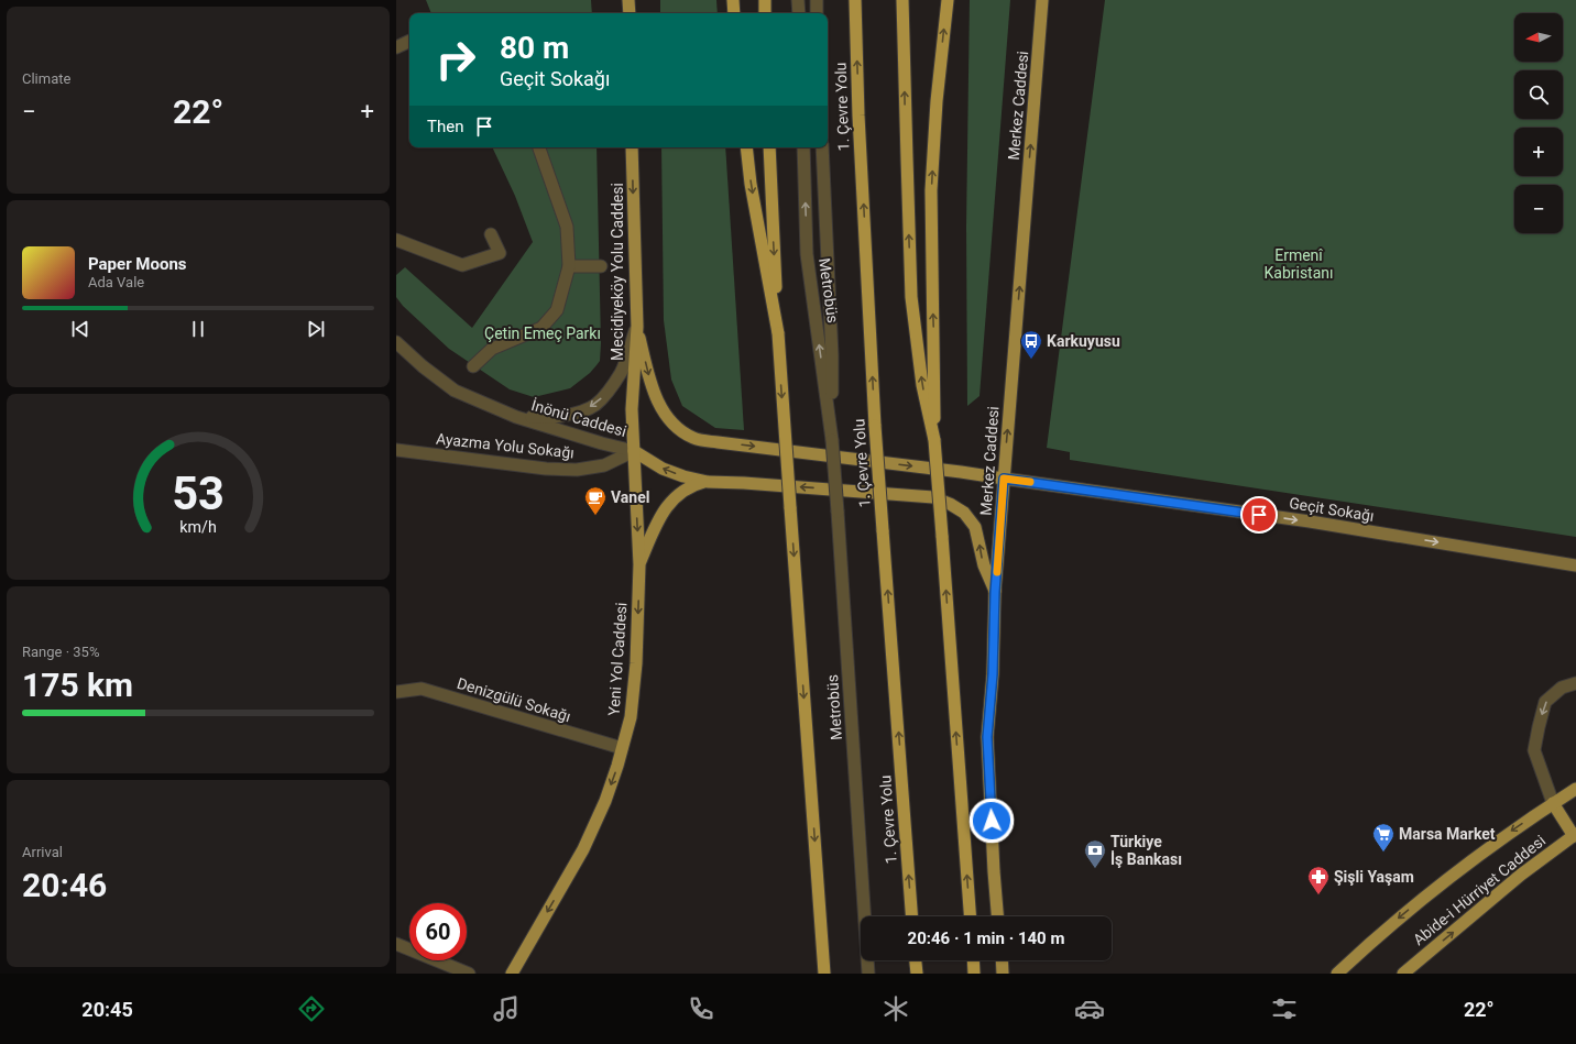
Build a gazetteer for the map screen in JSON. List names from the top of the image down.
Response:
{
  "streets": {
    "highway": ["1. Çevre Yolu"],
    "main road": [
      "Merkez Caddesi",
      "Mecidiyeköy Yolu Caddesi",
      "Geçit Sokağı",
      "Yeni Yol Caddesi",
      "Abide-i Hürriyet Caddesi"
    ],
    "street": [
      "Metrobüs",
      "İnönü Caddesi",
      "Ayazma Yolu Sokağı",
      "Denizgülü Sokağı"
    ]
  },
  "crossings": [
    ["Merkez Caddesi", "Geçit Sokağı"],
    ["Mecidiyeköy Yolu Caddesi", "İnönü Caddesi"],
    ["Mecidiyeköy Yolu Caddesi", "Ayazma Yolu Sokağı"],
    ["Mecidiyeköy Yolu Caddesi", "Yeni Yol Caddesi"],
    ["İnönü Caddesi", "Ayazma Yolu Sokağı"],
    ["İnönü Caddesi", "Yeni Yol Caddesi"],
    ["Ayazma Yolu Sokağı", "Yeni Yol Caddesi"],
    ["Yeni Yol Caddesi", "Denizgülü Sokağı"]
  ],
  "one_way": [
    "Merkez Caddesi",
    "Mecidiyeköy Yolu Caddesi",
    "Geçit Sokağı",
    "Yeni Yol Caddesi"
  ],
  "parks": ["Ermenî Kabristanı", "Çetin Emeç Parkı"],
  "places": {
    "bus stop": ["Karkuyusu"],
    "cafe": ["Vanel"],
    "supermarket": ["Marsa Market"],
    "bank": ["Türkiye İş Bankası"],
    "pharmacy": ["Şişli Yaşam"]
  },
  "north": "left",
  "page": {
    "tile": [
      "Climate",
      ["Range · 35%", "175 km"],
      ["Arrival", "20:46"]
    ],
    "map_buttons": ["+", "−"],
    "turn": ["80 m", "Geçit Sokağı"],
    "heat": ["−", "22°", "+"],
    "then": "Then",
    "song": ["Paper Moons", "Ada Vale"],
    "limit": "60",
    "trip": "20:46 · 1 min · 140 m",
    "tabs": ["20:45", "22°"],
    "gauge": ["53", "km/h"]
  }
}
